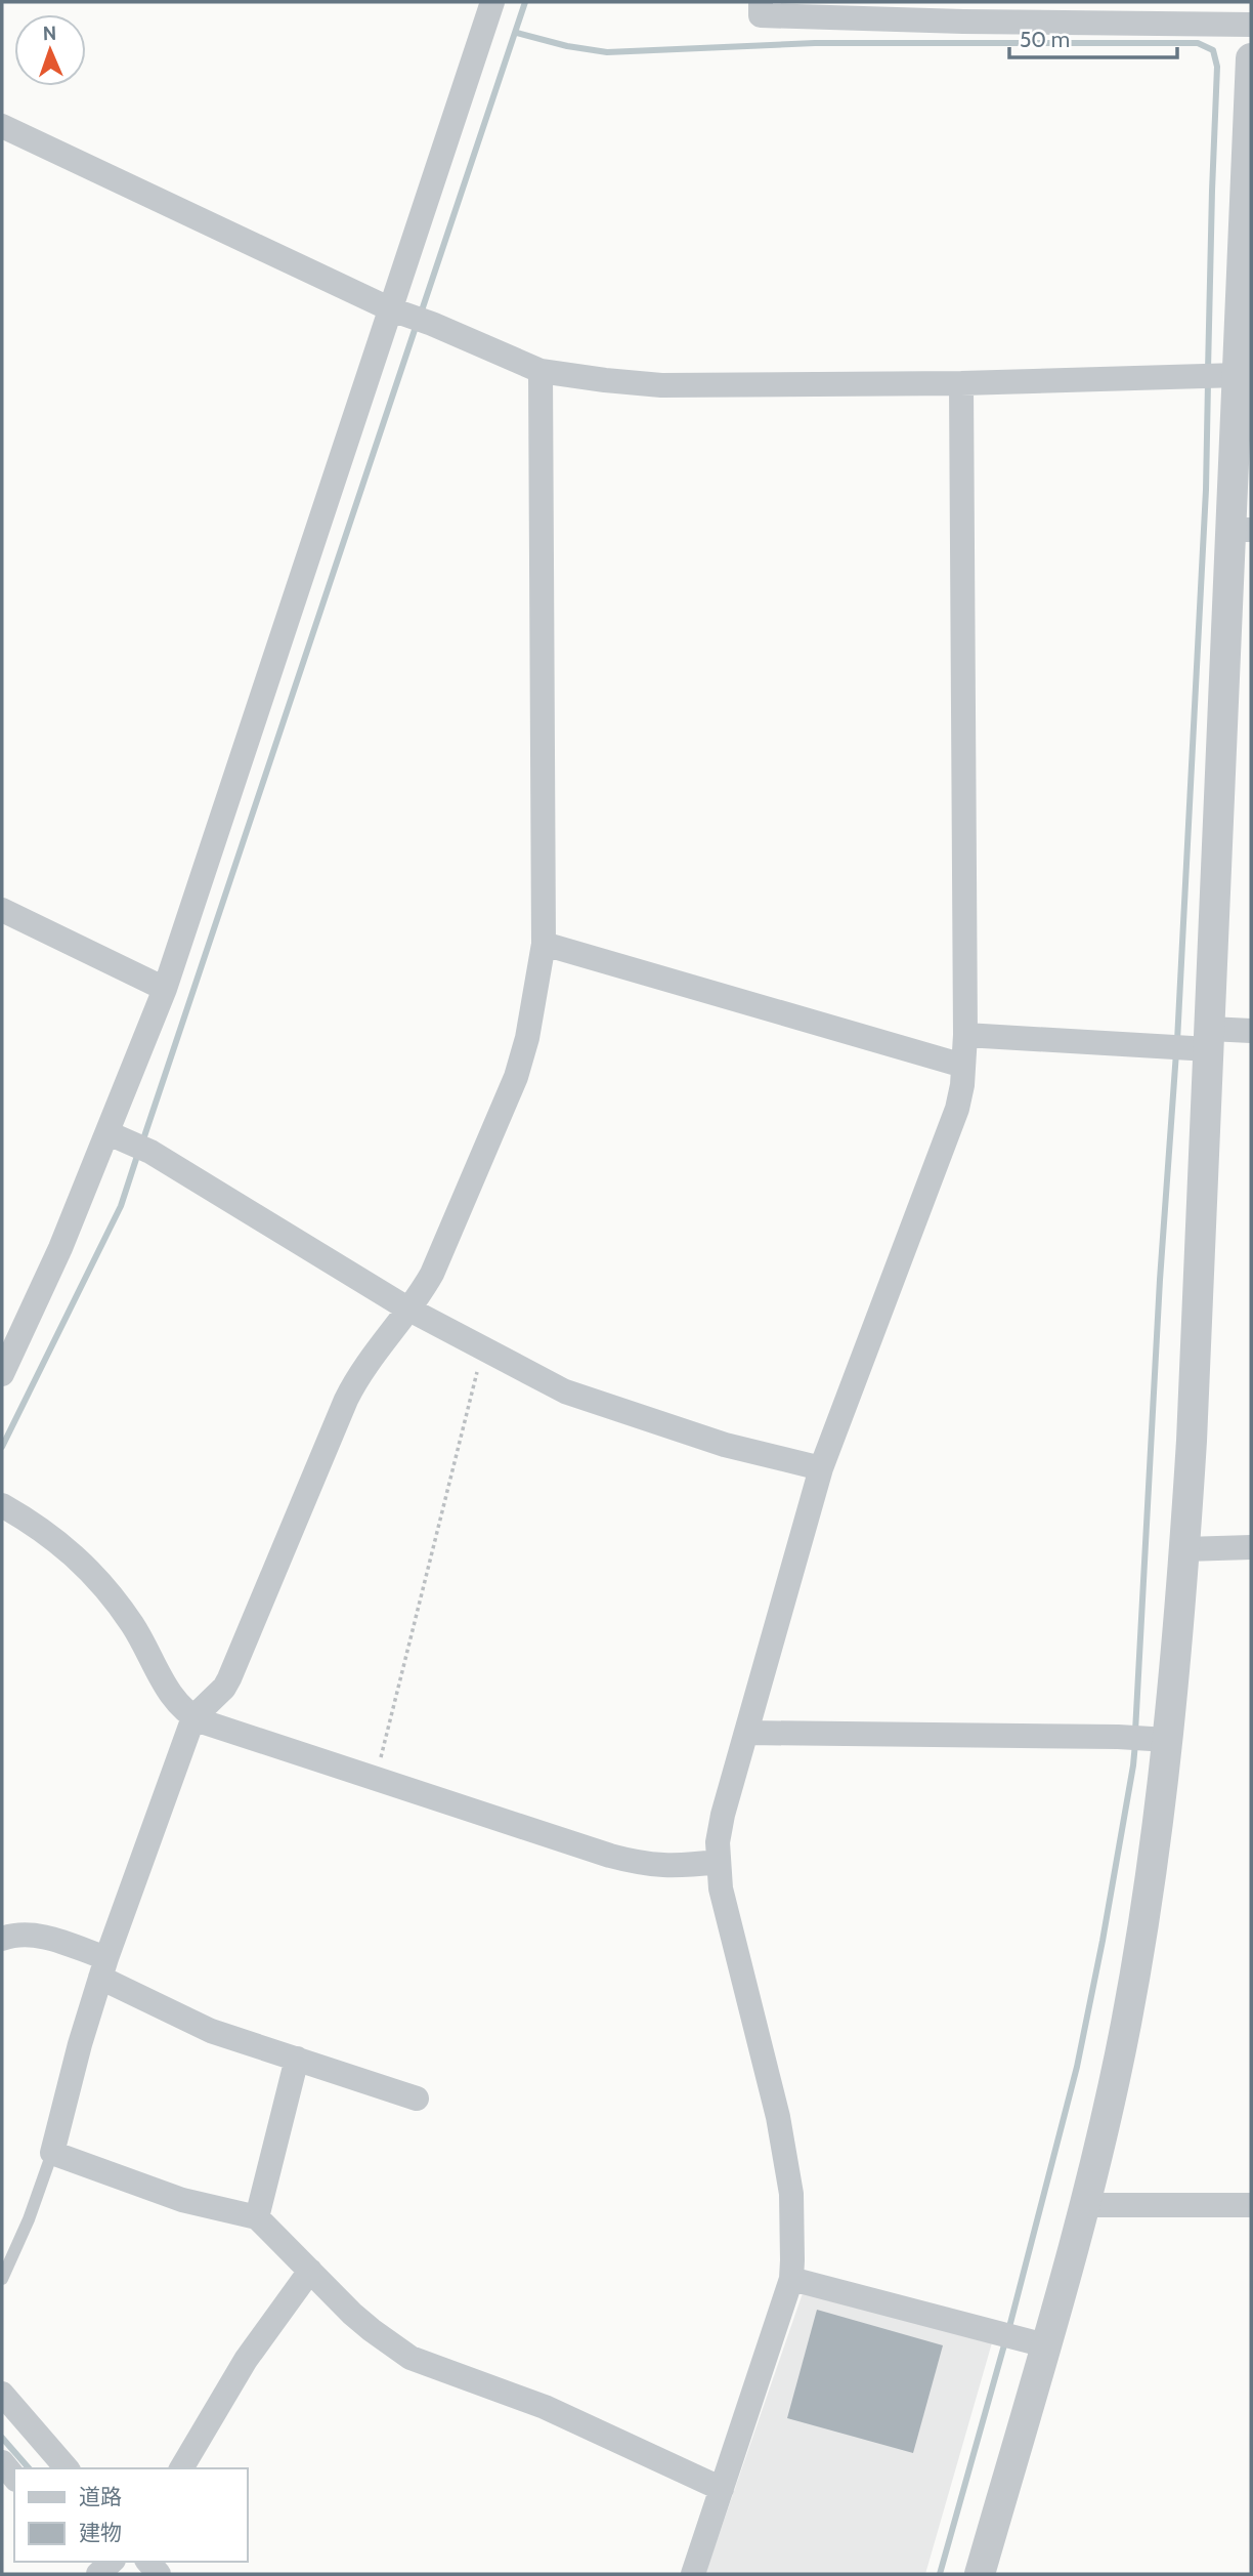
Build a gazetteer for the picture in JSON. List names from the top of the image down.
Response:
{
  "legend": ["道路", "建物"],
  "scale_bar": "50 m",
  "north": "top"
}
